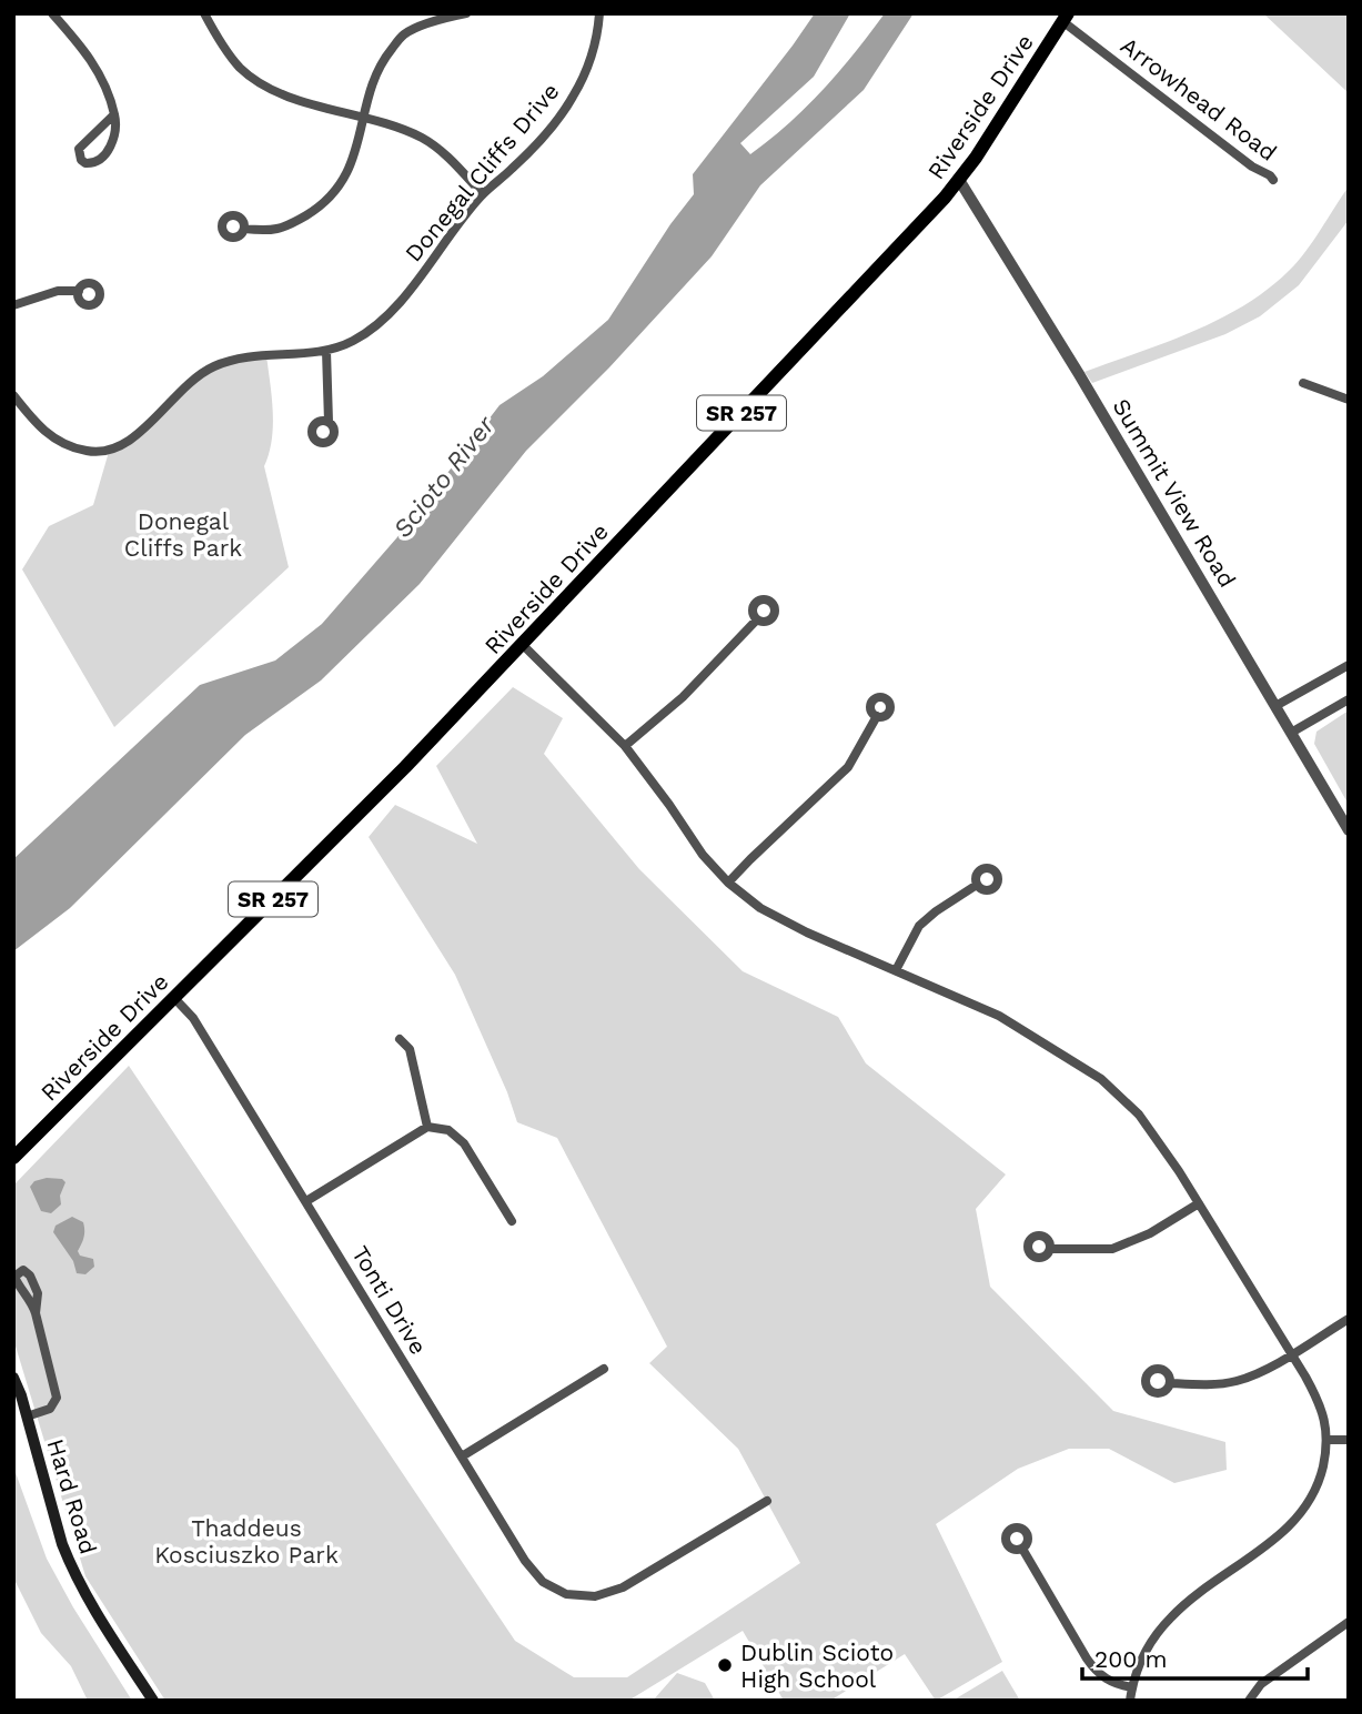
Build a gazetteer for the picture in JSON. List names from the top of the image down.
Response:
{
  "streets": {
    "main road": ["Riverside Drive", "SR 257", "Hard Road"],
    "street": [
      "Arrowhead Road",
      "Donegal Cliffs Drive",
      "Summit View Road",
      "Tonti Drive"
    ]
  },
  "crossings": [
    ["Arrowhead Road", "Riverside Drive"],
    ["Riverside Drive", "Summit View Road"],
    ["Riverside Drive", "Tonti Drive"]
  ],
  "water": ["Scioto River"],
  "parks": ["Donegal Cliffs Park", "Thaddeus Kosciuszko Park"],
  "places": ["Dublin Scioto High School"],
  "scale_bar": "200 m"
}
